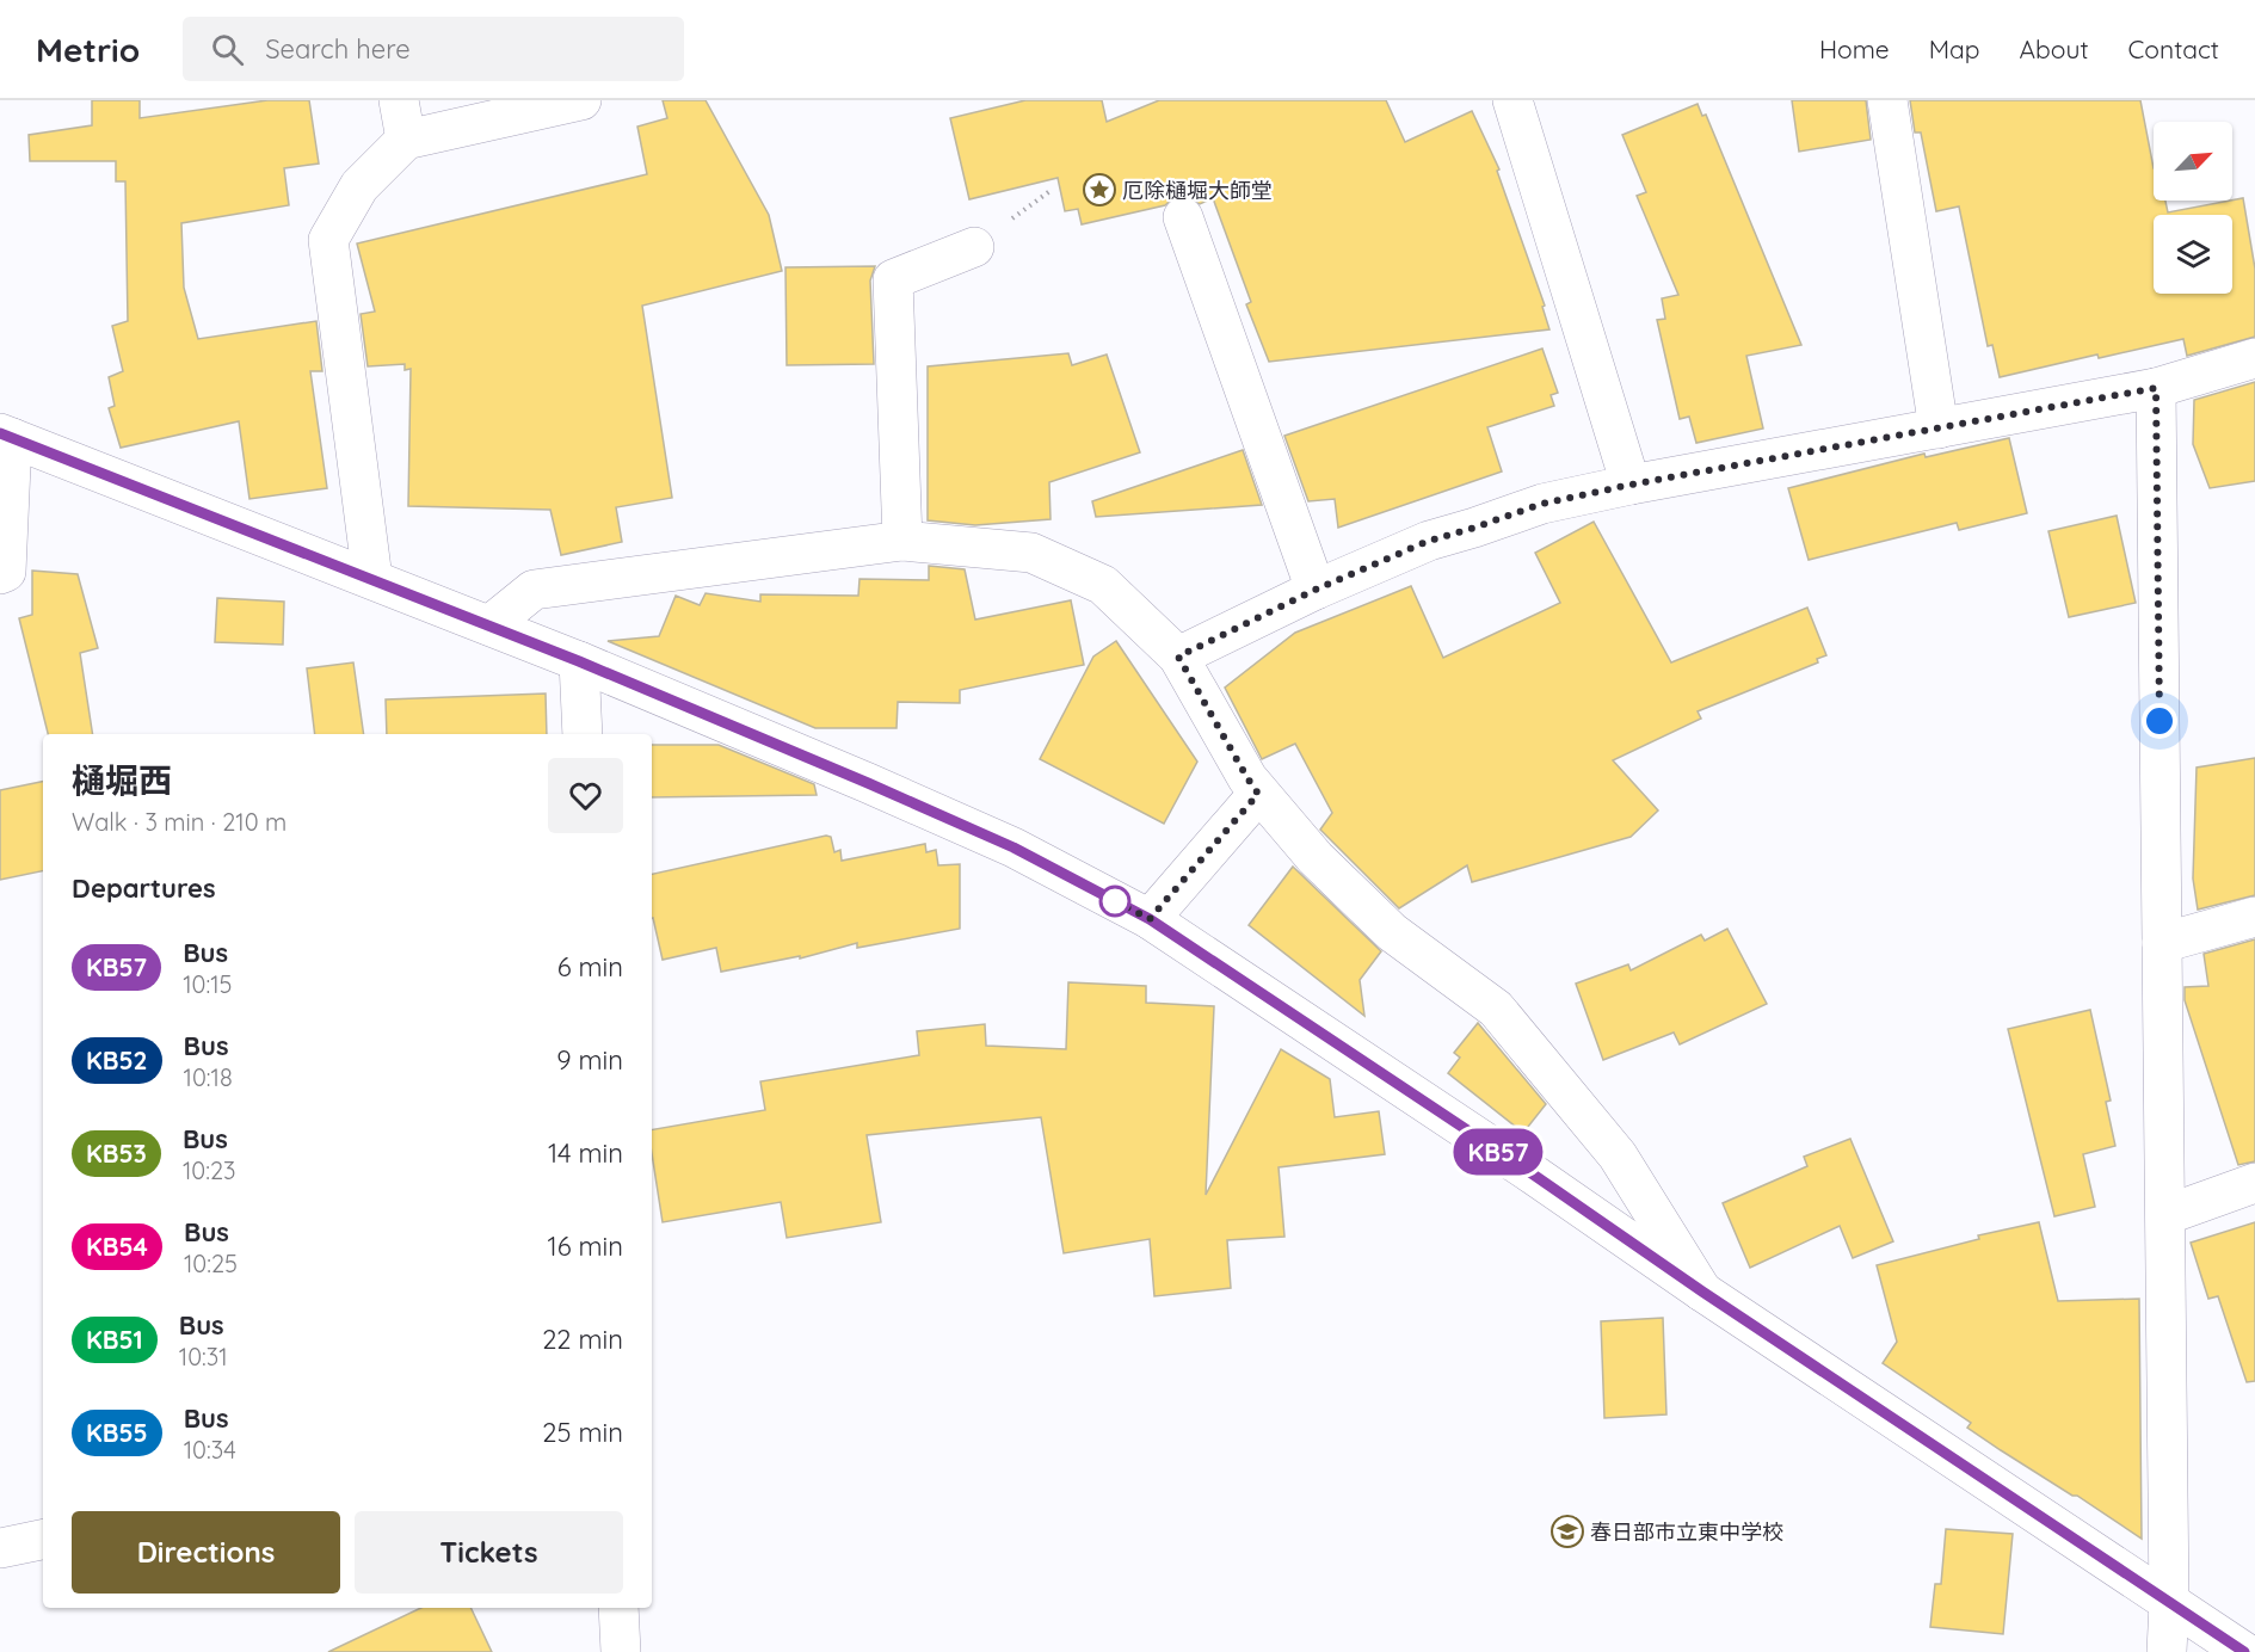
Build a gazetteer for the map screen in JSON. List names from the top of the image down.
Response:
{
  "places": {
    "place": ["厄除樋堀大師堂"],
    "school or university": ["春日部市立東中学校"]
  },
  "lines": ["bus line KB57"],
  "north": "top right",
  "page": {
    "header": "Metrio",
    "search": "Search here",
    "nav": [
      "Home",
      "Map",
      "About",
      "Contact"
    ],
    "on_map": "KB57",
    "heading": [
      ["樋堀西", "Walk · 3 min · 210 m"],
      "Departures"
    ],
    "list": [
      {
        "mark": "KB57",
        "name": "Bus",
        "note": "10:15",
        "value": "6 min"
      },
      {
        "mark": "KB52",
        "name": "Bus",
        "note": "10:18",
        "value": "9 min"
      },
      {
        "mark": "KB53",
        "name": "Bus",
        "note": "10:23",
        "value": "14 min"
      },
      {
        "mark": "KB54",
        "name": "Bus",
        "note": "10:25",
        "value": "16 min"
      },
      {
        "mark": "KB51",
        "name": "Bus",
        "note": "10:31",
        "value": "22 min"
      },
      {
        "mark": "KB55",
        "name": "Bus",
        "note": "10:34",
        "value": "25 min"
      }
    ],
    "buttons": ["Directions", "Tickets"]
  }
}
